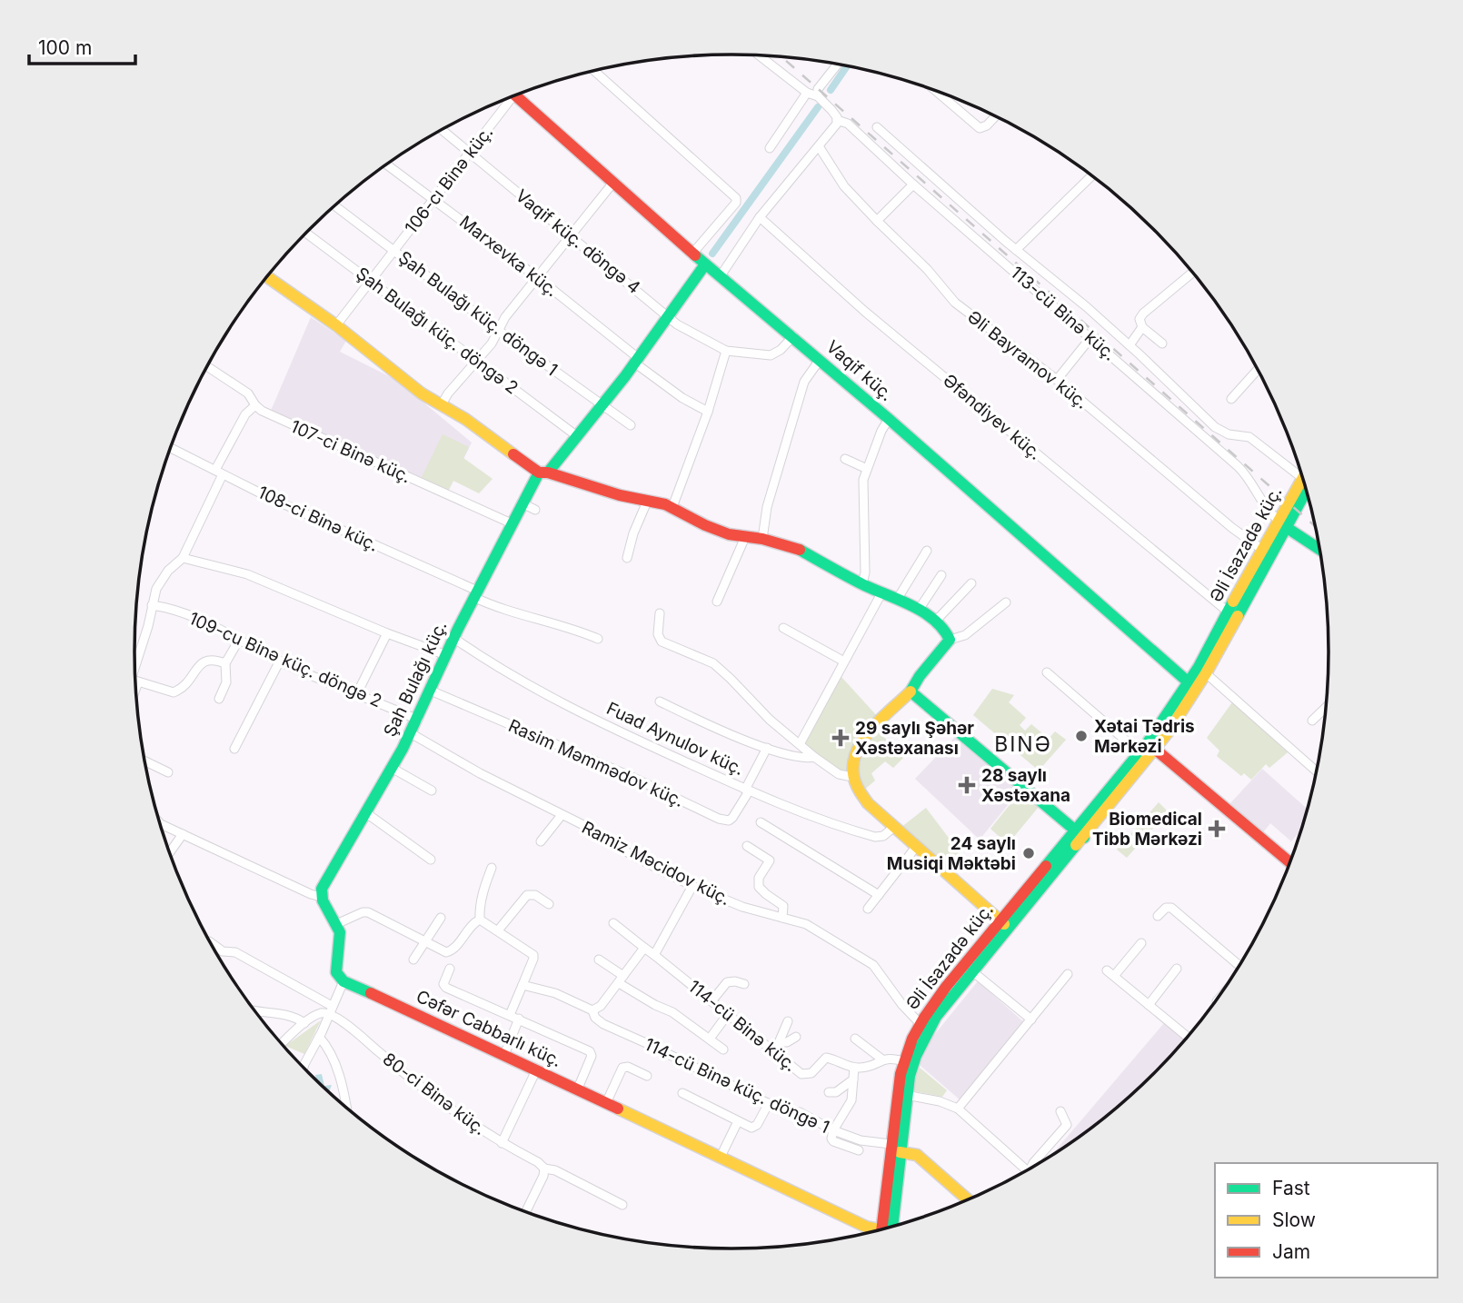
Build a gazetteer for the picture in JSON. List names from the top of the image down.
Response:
{
  "streets": {
    "street": [
      "106-cı Binə küç.",
      "Vaqif küç. döngə 4",
      "Marxevka küç.",
      "Şah Bulağı küç. döngə 1",
      "113-cü Binə küç.",
      "Şah Bulağı küç. döngə 2",
      "Əli Bayramov küç.",
      "Vaqif küç.",
      "Əfəndiyev küç.",
      "107-ci Binə küç.",
      "108-ci Binə küç.",
      "Əli İsazadə küç.",
      "109-cu Binə küç. döngə 2",
      "Şah Bulağı küç.",
      "Fuad Aynulov küç.",
      "Rasim Məmmədov küç.",
      "Ramiz Məcidov küç.",
      "114-cü Binə küç.",
      "Cəfər Cabbarlı küç.",
      "114-cü Binə küç. döngə 1",
      "80-ci Binə küç."
    ]
  },
  "crossings": [
    ["106-cı Binə küç.", "Vaqif küç. döngə 4"],
    ["106-cı Binə küç.", "Marxevka küç."],
    ["106-cı Binə küç.", "Şah Bulağı küç. döngə 1"],
    ["106-cı Binə küç.", "Şah Bulağı küç. döngə 2"],
    ["Vaqif küç. döngə 4", "Şah Bulağı küç."],
    ["Marxevka küç.", "Şah Bulağı küç."],
    ["Şah Bulağı küç. döngə 1", "Şah Bulağı küç."],
    ["113-cü Binə küç.", "Əli İsazadə küç."],
    ["Şah Bulağı küç. döngə 2", "Şah Bulağı küç."],
    ["Əli Bayramov küç.", "Əli İsazadə küç."],
    ["Vaqif küç.", "Əli İsazadə küç."],
    ["Vaqif küç.", "Şah Bulağı küç."],
    ["Əfəndiyev küç.", "Əli İsazadə küç."],
    ["107-ci Binə küç.", "Şah Bulağı küç."],
    ["108-ci Binə küç.", "Şah Bulağı küç."],
    ["Əli İsazadə küç.", "Ramiz Məcidov küç."],
    ["Əli İsazadə küç.", "114-cü Binə küç. döngə 1"],
    ["109-cu Binə küç. döngə 2", "Şah Bulağı küç."],
    ["Şah Bulağı küç.", "Fuad Aynulov küç."],
    ["Şah Bulağı küç.", "Rasim Məmmədov küç."],
    ["Şah Bulağı küç.", "Ramiz Məcidov küç."],
    ["Fuad Aynulov küç.", "Rasim Məmmədov küç."]
  ],
  "districts": ["BINƏ"],
  "places": {
    "other": ["Xətai Tədris Mərkəzi", "24 saylı Musiqi Məktəbi"],
    "health": ["29 saylı Şəhər Xəstəxanası", "28 saylı Xəstəxana", "Biomedical Tibb Mərkəzi"]
  },
  "legend": ["Fast", "Slow", "Jam"],
  "scale_bar": "100 m"
}
